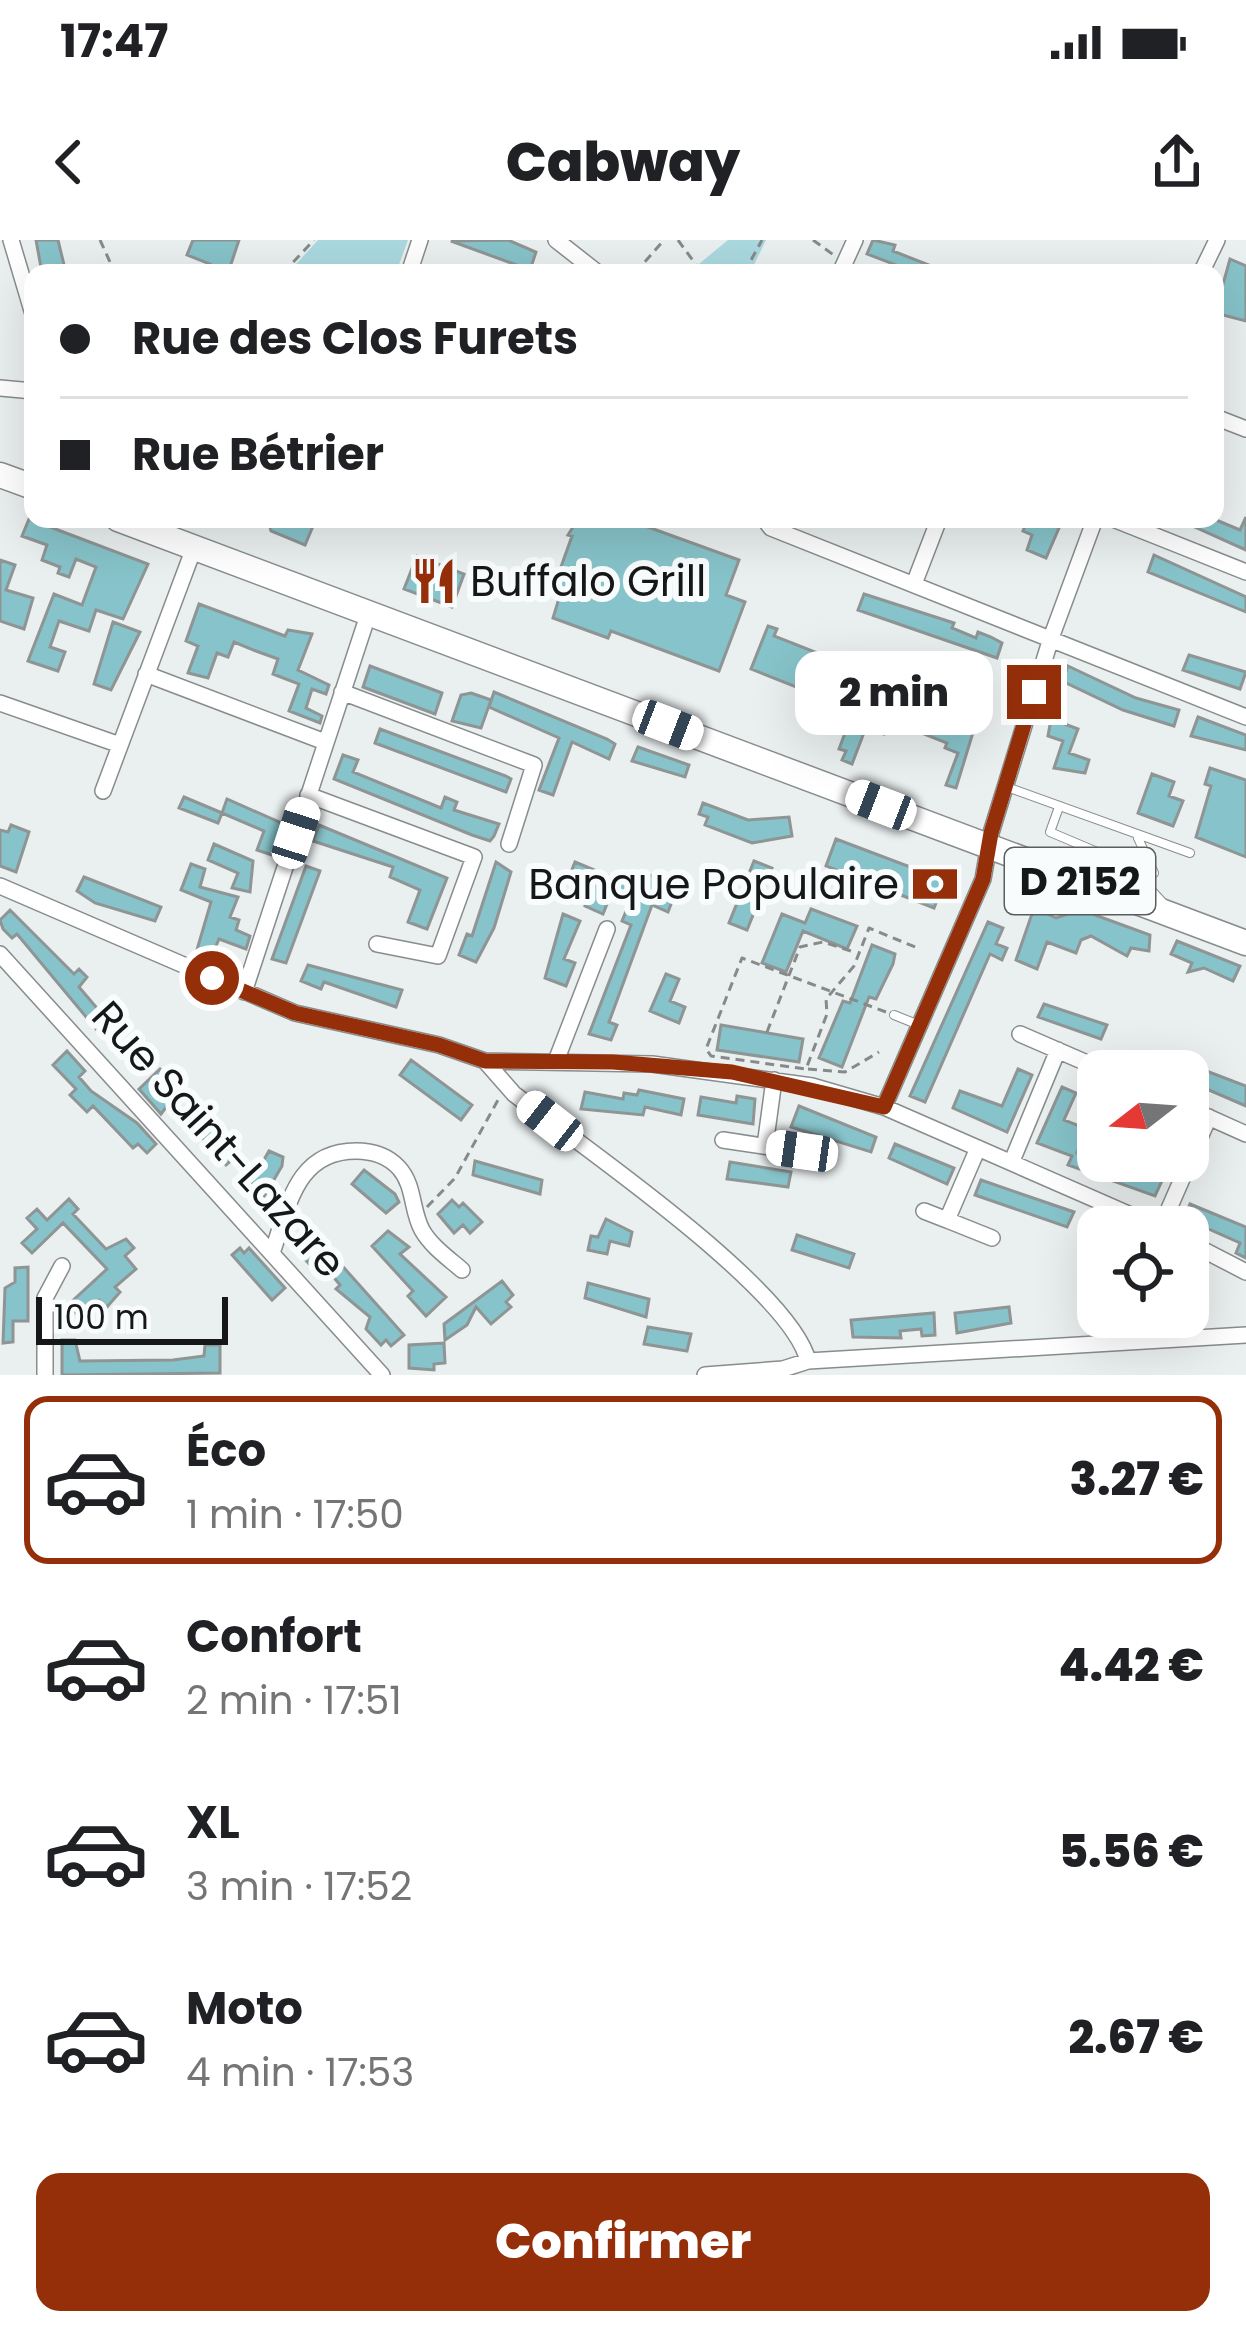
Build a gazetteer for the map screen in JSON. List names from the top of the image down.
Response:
{
  "streets": {
    "main road": ["D 2152"],
    "street": ["Rue Saint-Lazare"]
  },
  "places": {
    "restaurant": ["Buffalo Grill"],
    "bank": ["Banque Populaire"]
  },
  "scale_bar": "100 m",
  "north": "left",
  "page": {
    "status": "17:47",
    "header": "Cabway",
    "banner": ["Rue des Clos Furets", "Rue Bétrier"],
    "bubble": "2 min",
    "scale": "100 m",
    "list": [
      {
        "name": "Éco",
        "note": "1 min · 17:50",
        "value": "3.27 €"
      },
      {
        "name": "Confort",
        "note": "2 min · 17:51",
        "value": "4.42 €"
      },
      {
        "name": "XL",
        "note": "3 min · 17:52",
        "value": "5.56 €"
      },
      {
        "name": "Moto",
        "note": "4 min · 17:53",
        "value": "2.67 €"
      }
    ],
    "buttons": "Confirmer"
  }
}
